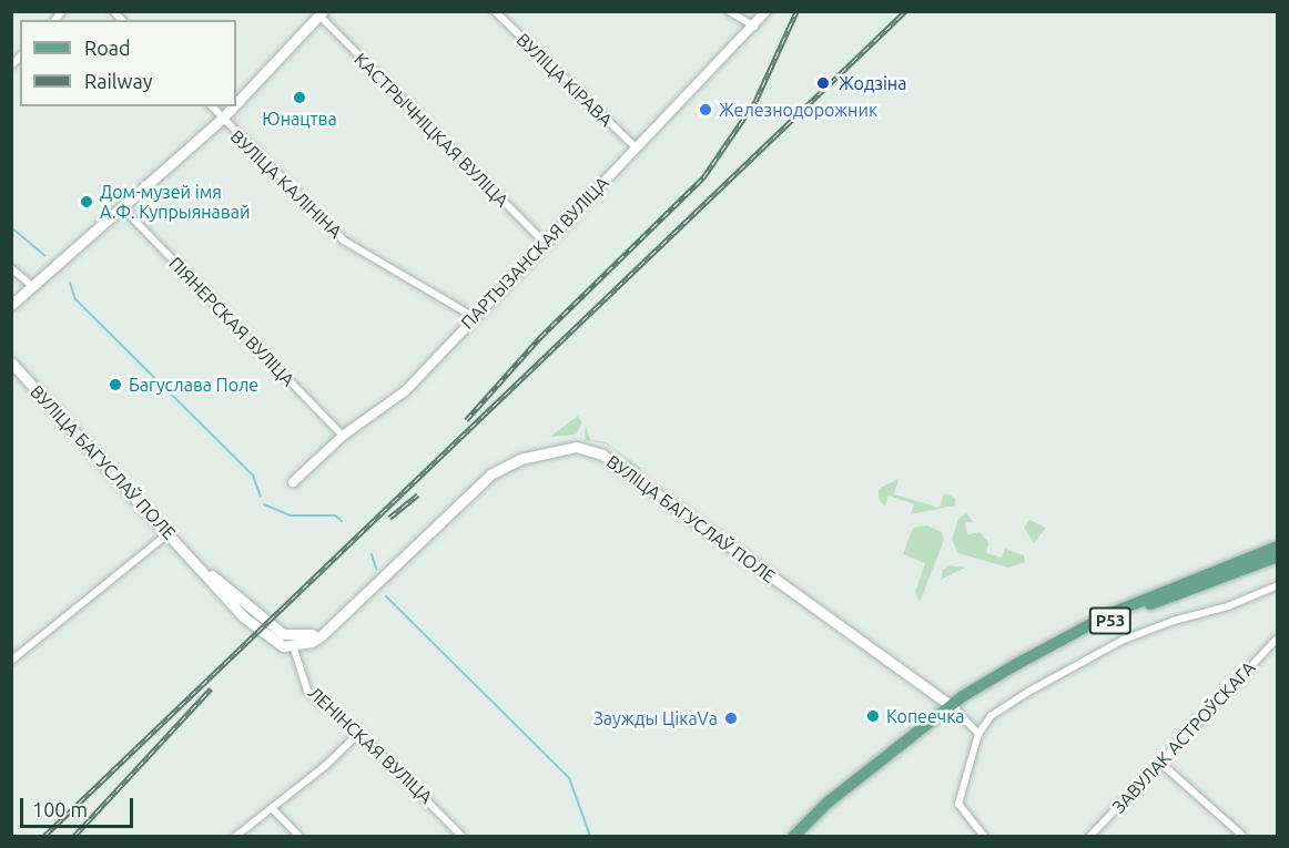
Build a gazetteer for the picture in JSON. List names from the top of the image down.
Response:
{
  "streets": {
    "main road": ["ВУЛІЦА БАГУСЛАЎ ПОЛЕ", "Р53"],
    "street": [
      "ВУЛІЦА КІРАВА",
      "КАСТРЫЧНІЦКАЯ ВУЛІЦА",
      "ВУЛІЦА КАЛІНІНА",
      "ПАРТЫЗАНСКАЯ ВУЛІЦА",
      "ПІЯНЕРСКАЯ ВУЛІЦА",
      "ЗАВУЛАК АСТРОЎСКАГА",
      "ЛЕНІНСКАЯ ВУЛІЦА"
    ]
  },
  "crossings": [
    ["ВУЛІЦА КІРАВА", "ПАРТЫЗАНСКАЯ ВУЛІЦА"],
    ["КАСТРЫЧНІЦКАЯ ВУЛІЦА", "ПАРТЫЗАНСКАЯ ВУЛІЦА"],
    ["ВУЛІЦА КАЛІНІНА", "ПАРТЫЗАНСКАЯ ВУЛІЦА"],
    ["ПАРТЫЗАНСКАЯ ВУЛІЦА", "ПІЯНЕРСКАЯ ВУЛІЦА"],
    ["ВУЛІЦА БАГУСЛАЎ ПОЛЕ", "Р53"],
    ["ВУЛІЦА БАГУСЛАЎ ПОЛЕ", "ЛЕНІНСКАЯ ВУЛІЦА"]
  ],
  "places": [
    "Жодзіна",
    "Юнацтва",
    "Железнодорожник",
    "Дом-музей імя А.Ф. Купрыянавай",
    "Багуслава Поле",
    "Копеечка",
    "Заужды ЦікаVа"
  ],
  "legend": ["Road", "Railway"],
  "scale_bar": "100 m"
}
